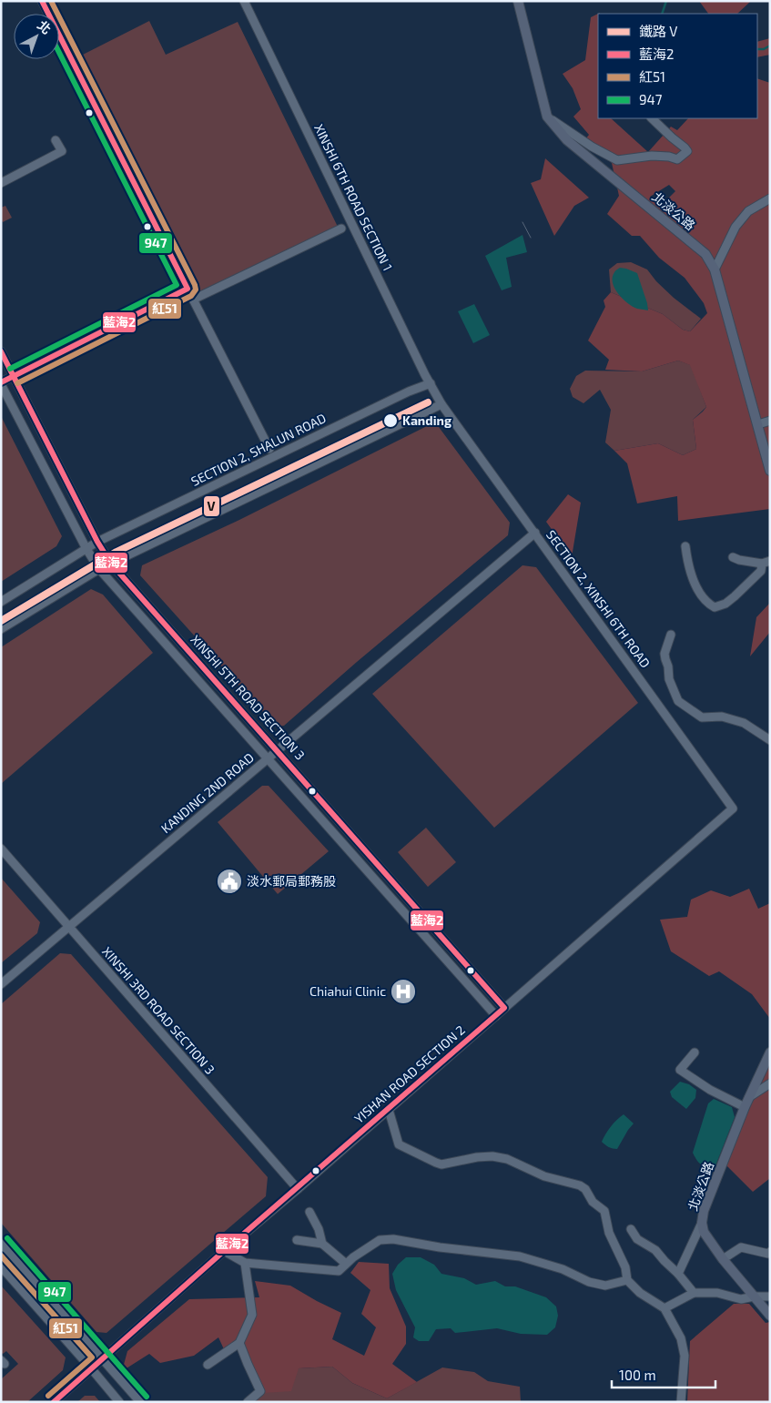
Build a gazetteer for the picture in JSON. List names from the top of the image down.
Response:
{
  "streets": {
    "main road": ["北淡公路"],
    "street": [
      "XINSHI 6TH ROAD SECTION 1",
      "SECTION 2, SHALUN ROAD",
      "SECTION 2, XINSHI 6TH ROAD",
      "XINSHI 5TH ROAD SECTION 3",
      "KANDING 2ND ROAD",
      "XINSHI 3RD ROAD SECTION 3",
      "YISHAN ROAD SECTION 2"
    ]
  },
  "crossings": [
    ["XINSHI 6TH ROAD SECTION 1", "SECTION 2, SHALUN ROAD"],
    ["XINSHI 6TH ROAD SECTION 1", "SECTION 2, XINSHI 6TH ROAD"],
    ["SECTION 2, SHALUN ROAD", "XINSHI 5TH ROAD SECTION 3"],
    ["SECTION 2, XINSHI 6TH ROAD", "KANDING 2ND ROAD"],
    ["SECTION 2, XINSHI 6TH ROAD", "YISHAN ROAD SECTION 2"],
    ["XINSHI 5TH ROAD SECTION 3", "KANDING 2ND ROAD"],
    ["XINSHI 5TH ROAD SECTION 3", "YISHAN ROAD SECTION 2"],
    ["KANDING 2ND ROAD", "XINSHI 3RD ROAD SECTION 3"],
    ["XINSHI 3RD ROAD SECTION 3", "YISHAN ROAD SECTION 2"]
  ],
  "places": {
    "other": ["Kanding"],
    "public building": ["淡水郵局郵務股"],
    "hospital": ["Chiahui Clinic"]
  },
  "lines": [
    "transit line 藍海2",
    "transit line 紅51",
    "transit line 947",
    "rail line V"
  ],
  "legend": [
    "鐵路 V",
    "藍海2",
    "紅51",
    "947"
  ],
  "scale_bar": "100 m",
  "north": "top right"
}
